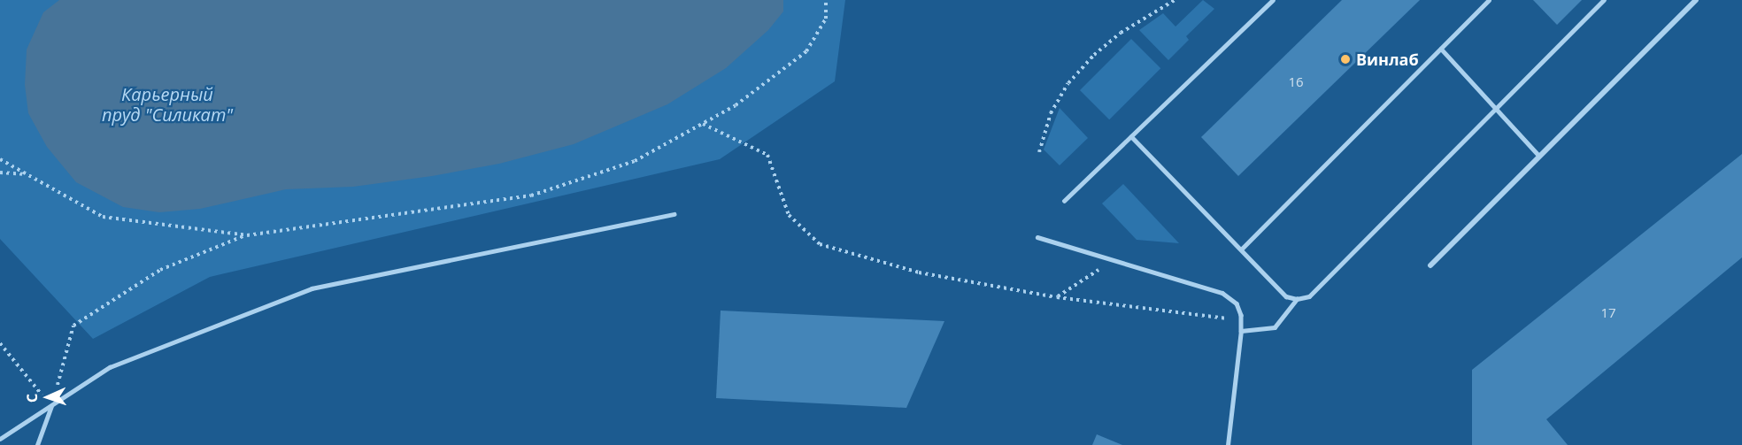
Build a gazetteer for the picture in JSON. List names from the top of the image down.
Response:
{
  "water": ["Карьерный пруд \"Силикат\""],
  "places": ["Винлаб"],
  "house_numbers": ["16", "17"],
  "north": "left"
}
